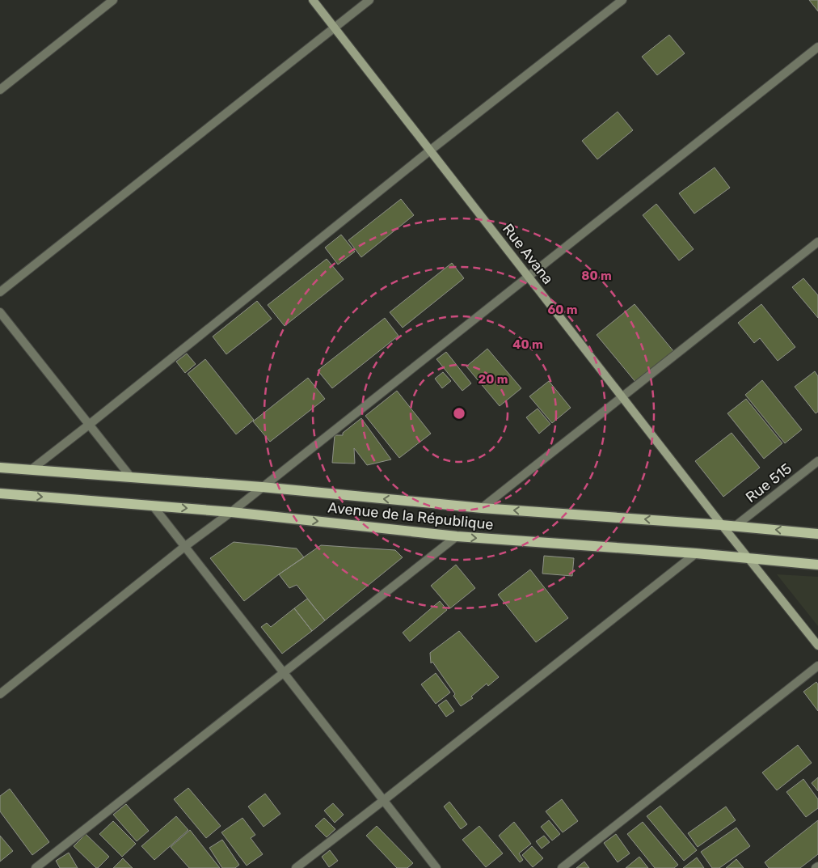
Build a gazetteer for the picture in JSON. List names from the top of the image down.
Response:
{
  "streets": {
    "main road": ["Rue Avana", "Avenue de la République"],
    "street": ["Rue 515"]
  },
  "crossings": [
    ["Rue Avana", "Avenue de la République"],
    ["Rue 515", "Avenue de la République"]
  ],
  "rings": [
    "80 m",
    "60 m",
    "40 m",
    "20 m"
  ]
}
